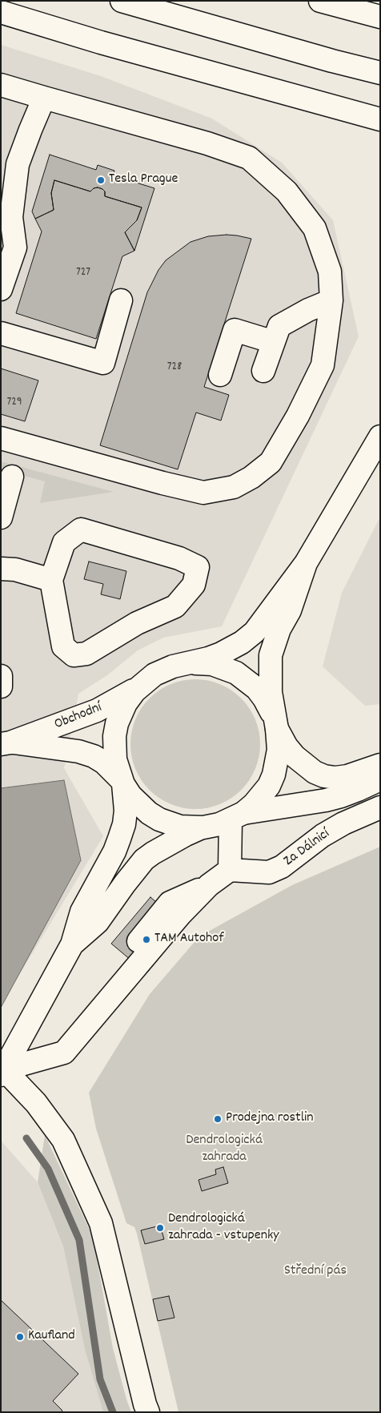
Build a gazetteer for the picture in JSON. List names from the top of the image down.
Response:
{
  "streets": {
    "main road": ["Obchodní", "Za Dálnicí"]
  },
  "parks": ["Dendrologická zahrada", "Střední pás"],
  "places": [
    "Tesla Prague",
    "TAM Autohof",
    "Prodejna rostlin",
    "Dendrologická zahrada - vstupenky",
    "Kaufland"
  ],
  "house_numbers": ["727", "728", "729"]
}
